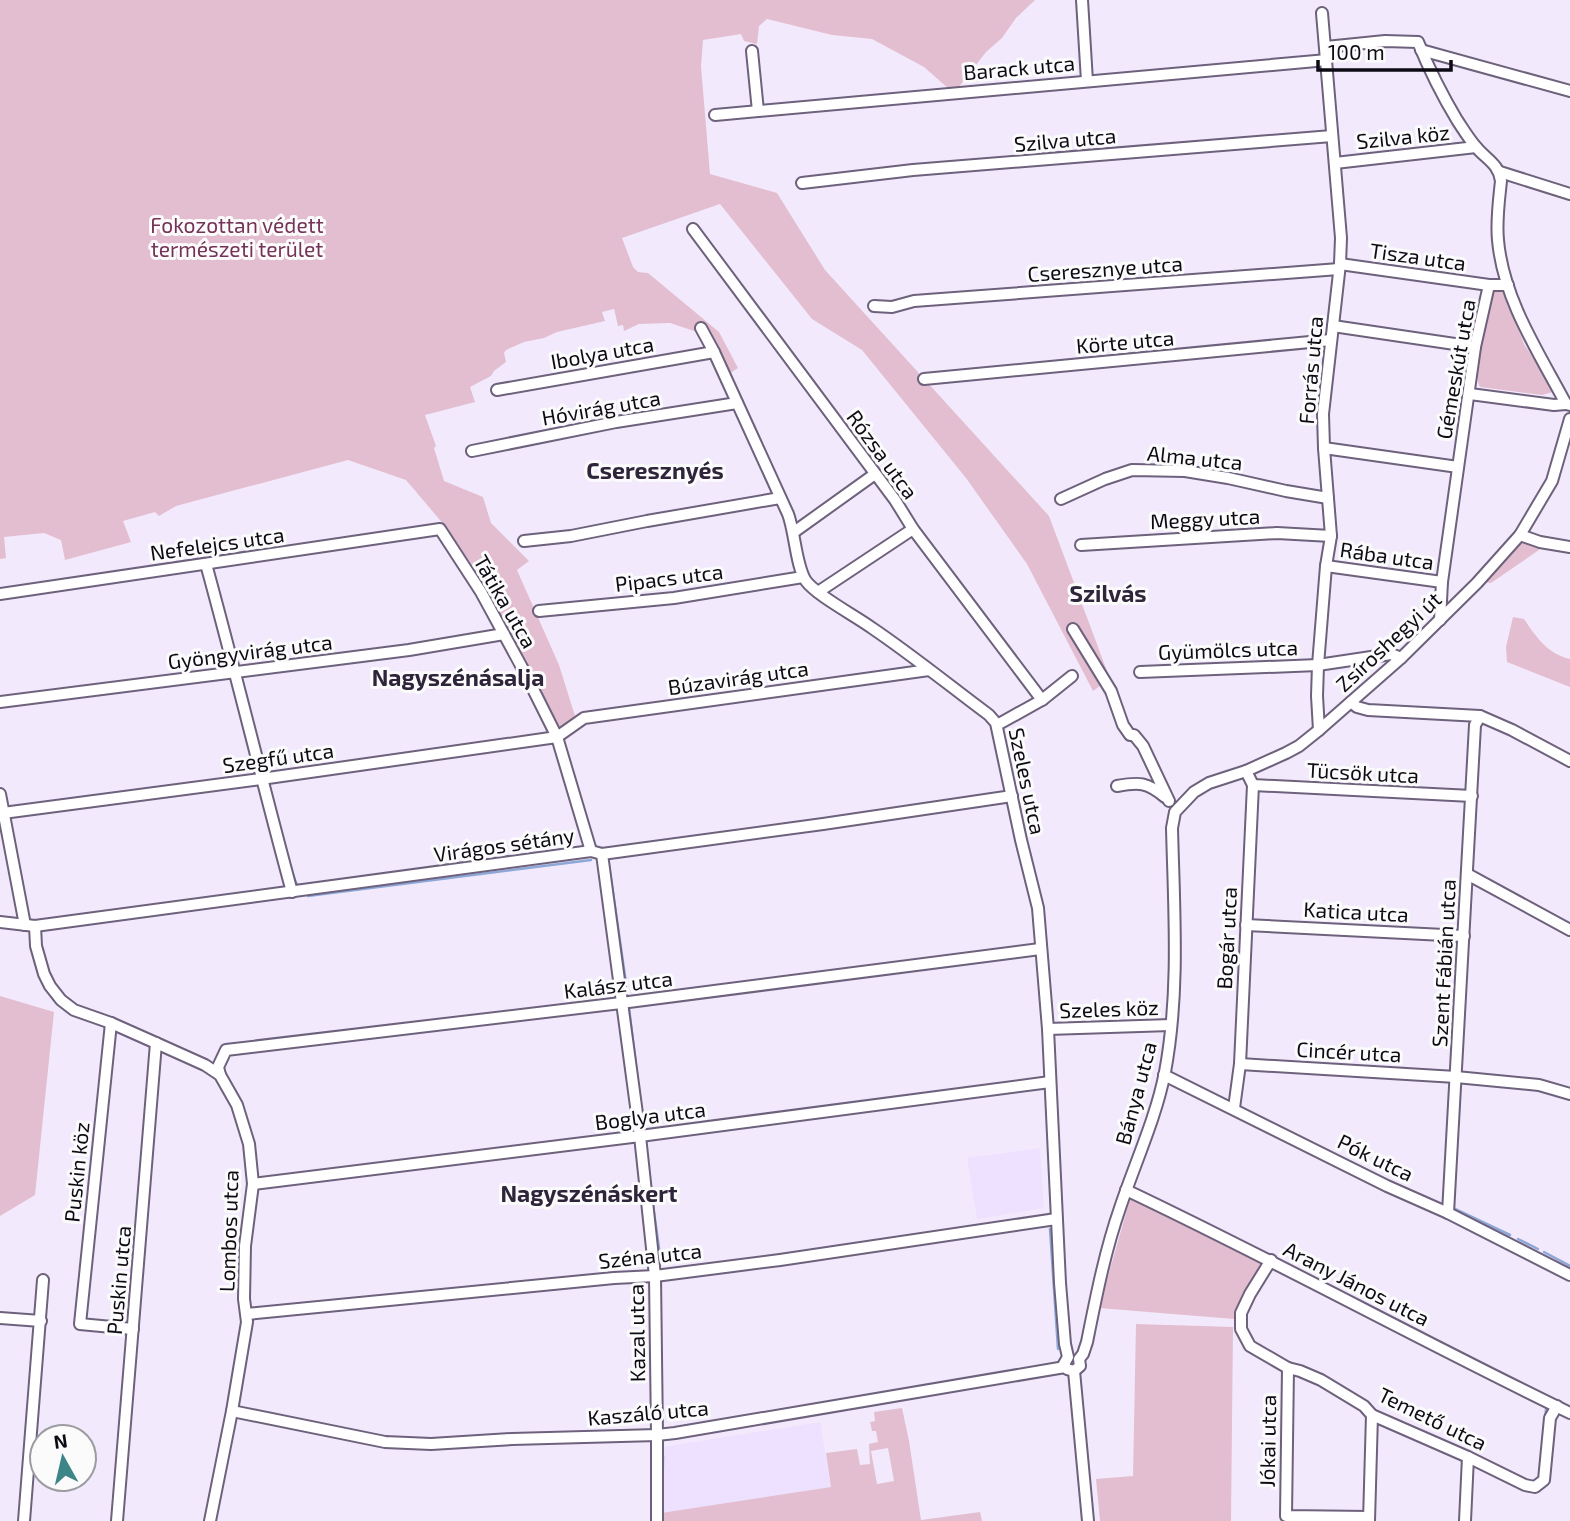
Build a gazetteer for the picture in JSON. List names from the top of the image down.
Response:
{
  "streets": {
    "street": [
      "Barack utca",
      "Szilva köz",
      "Szilva utca",
      "Tisza utca",
      "Cseresznye utca",
      "Körte utca",
      "Ibolya utca",
      "Gémeskút utca",
      "Forrás utca",
      "Hóvirág utca",
      "Rózsa utca",
      "Alma utca",
      "Meggy utca",
      "Nefelejcs utca",
      "Rába utca",
      "Pipacs utca",
      "Tátika utca",
      "Zsíroshegyi út",
      "Gyümölcs utca",
      "Gyöngyvirág utca",
      "Búzavirág utca",
      "Szegfű utca",
      "Tücsök utca",
      "Szeles utca",
      "Virágos sétány",
      "Katica utca",
      "Bogár utca",
      "Szent Fábián utca",
      "Kalász utca",
      "Szeles köz",
      "Cincér utca",
      "Bánya utca",
      "Boglya utca",
      "Pók utca",
      "Puskin köz",
      "Lombos utca",
      "Széna utca",
      "Puskin utca",
      "Arany János utca",
      "Kazal utca",
      "Kaszáló utca",
      "Temető utca",
      "Jókai utca"
    ]
  },
  "crossings": [
    ["Barack utca", "Forrás utca"],
    ["Szilva köz", "Forrás utca"],
    ["Szilva utca", "Forrás utca"],
    ["Tisza utca", "Cseresznye utca"],
    ["Tisza utca", "Gémeskút utca"],
    ["Tisza utca", "Forrás utca"],
    ["Cseresznye utca", "Forrás utca"],
    ["Körte utca", "Forrás utca"],
    ["Gémeskút utca", "Rába utca"],
    ["Gémeskút utca", "Zsíroshegyi út"],
    ["Forrás utca", "Alma utca"],
    ["Forrás utca", "Meggy utca"],
    ["Forrás utca", "Rába utca"],
    ["Forrás utca", "Zsíroshegyi út"],
    ["Forrás utca", "Gyümölcs utca"],
    ["Nefelejcs utca", "Tátika utca"],
    ["Pipacs utca", "Szeles utca"],
    ["Tátika utca", "Gyöngyvirág utca"],
    ["Tátika utca", "Búzavirág utca"],
    ["Tátika utca", "Szegfű utca"],
    ["Tátika utca", "Virágos sétány"],
    ["Tátika utca", "Kazal utca"],
    ["Zsíroshegyi út", "Gyümölcs utca"],
    ["Zsíroshegyi út", "Bogár utca"],
    ["Zsíroshegyi út", "Bánya utca"],
    ["Búzavirág utca", "Szegfű utca"],
    ["Búzavirág utca", "Szeles utca"],
    ["Tücsök utca", "Bogár utca"],
    ["Tücsök utca", "Szent Fábián utca"],
    ["Szeles utca", "Virágos sétány"],
    ["Szeles utca", "Kalász utca"],
    ["Szeles utca", "Szeles köz"],
    ["Szeles utca", "Bánya utca"],
    ["Szeles utca", "Boglya utca"],
    ["Szeles utca", "Széna utca"],
    ["Szeles utca", "Kaszáló utca"],
    ["Virágos sétány", "Kazal utca"],
    ["Katica utca", "Bogár utca"],
    ["Katica utca", "Szent Fábián utca"],
    ["Bogár utca", "Cincér utca"],
    ["Bogár utca", "Pók utca"],
    ["Szent Fábián utca", "Cincér utca"],
    ["Szent Fábián utca", "Pók utca"],
    ["Kalász utca", "Lombos utca"],
    ["Kalász utca", "Kazal utca"],
    ["Szeles köz", "Bánya utca"],
    ["Bánya utca", "Pók utca"],
    ["Bánya utca", "Arany János utca"],
    ["Bánya utca", "Kaszáló utca"],
    ["Boglya utca", "Lombos utca"],
    ["Boglya utca", "Kazal utca"],
    ["Puskin köz", "Puskin utca"],
    ["Lombos utca", "Széna utca"],
    ["Lombos utca", "Kaszáló utca"],
    ["Széna utca", "Kazal utca"],
    ["Arany János utca", "Temető utca"],
    ["Kazal utca", "Kaszáló utca"],
    ["Temető utca", "Jókai utca"]
  ],
  "districts": [
    "Cseresznyés",
    "Szilvás",
    "Nagyszénásalja",
    "Nagyszénáskert"
  ],
  "parks": ["Fokozottan védett természeti terület"],
  "scale_bar": "100 m",
  "north": "top"
}
